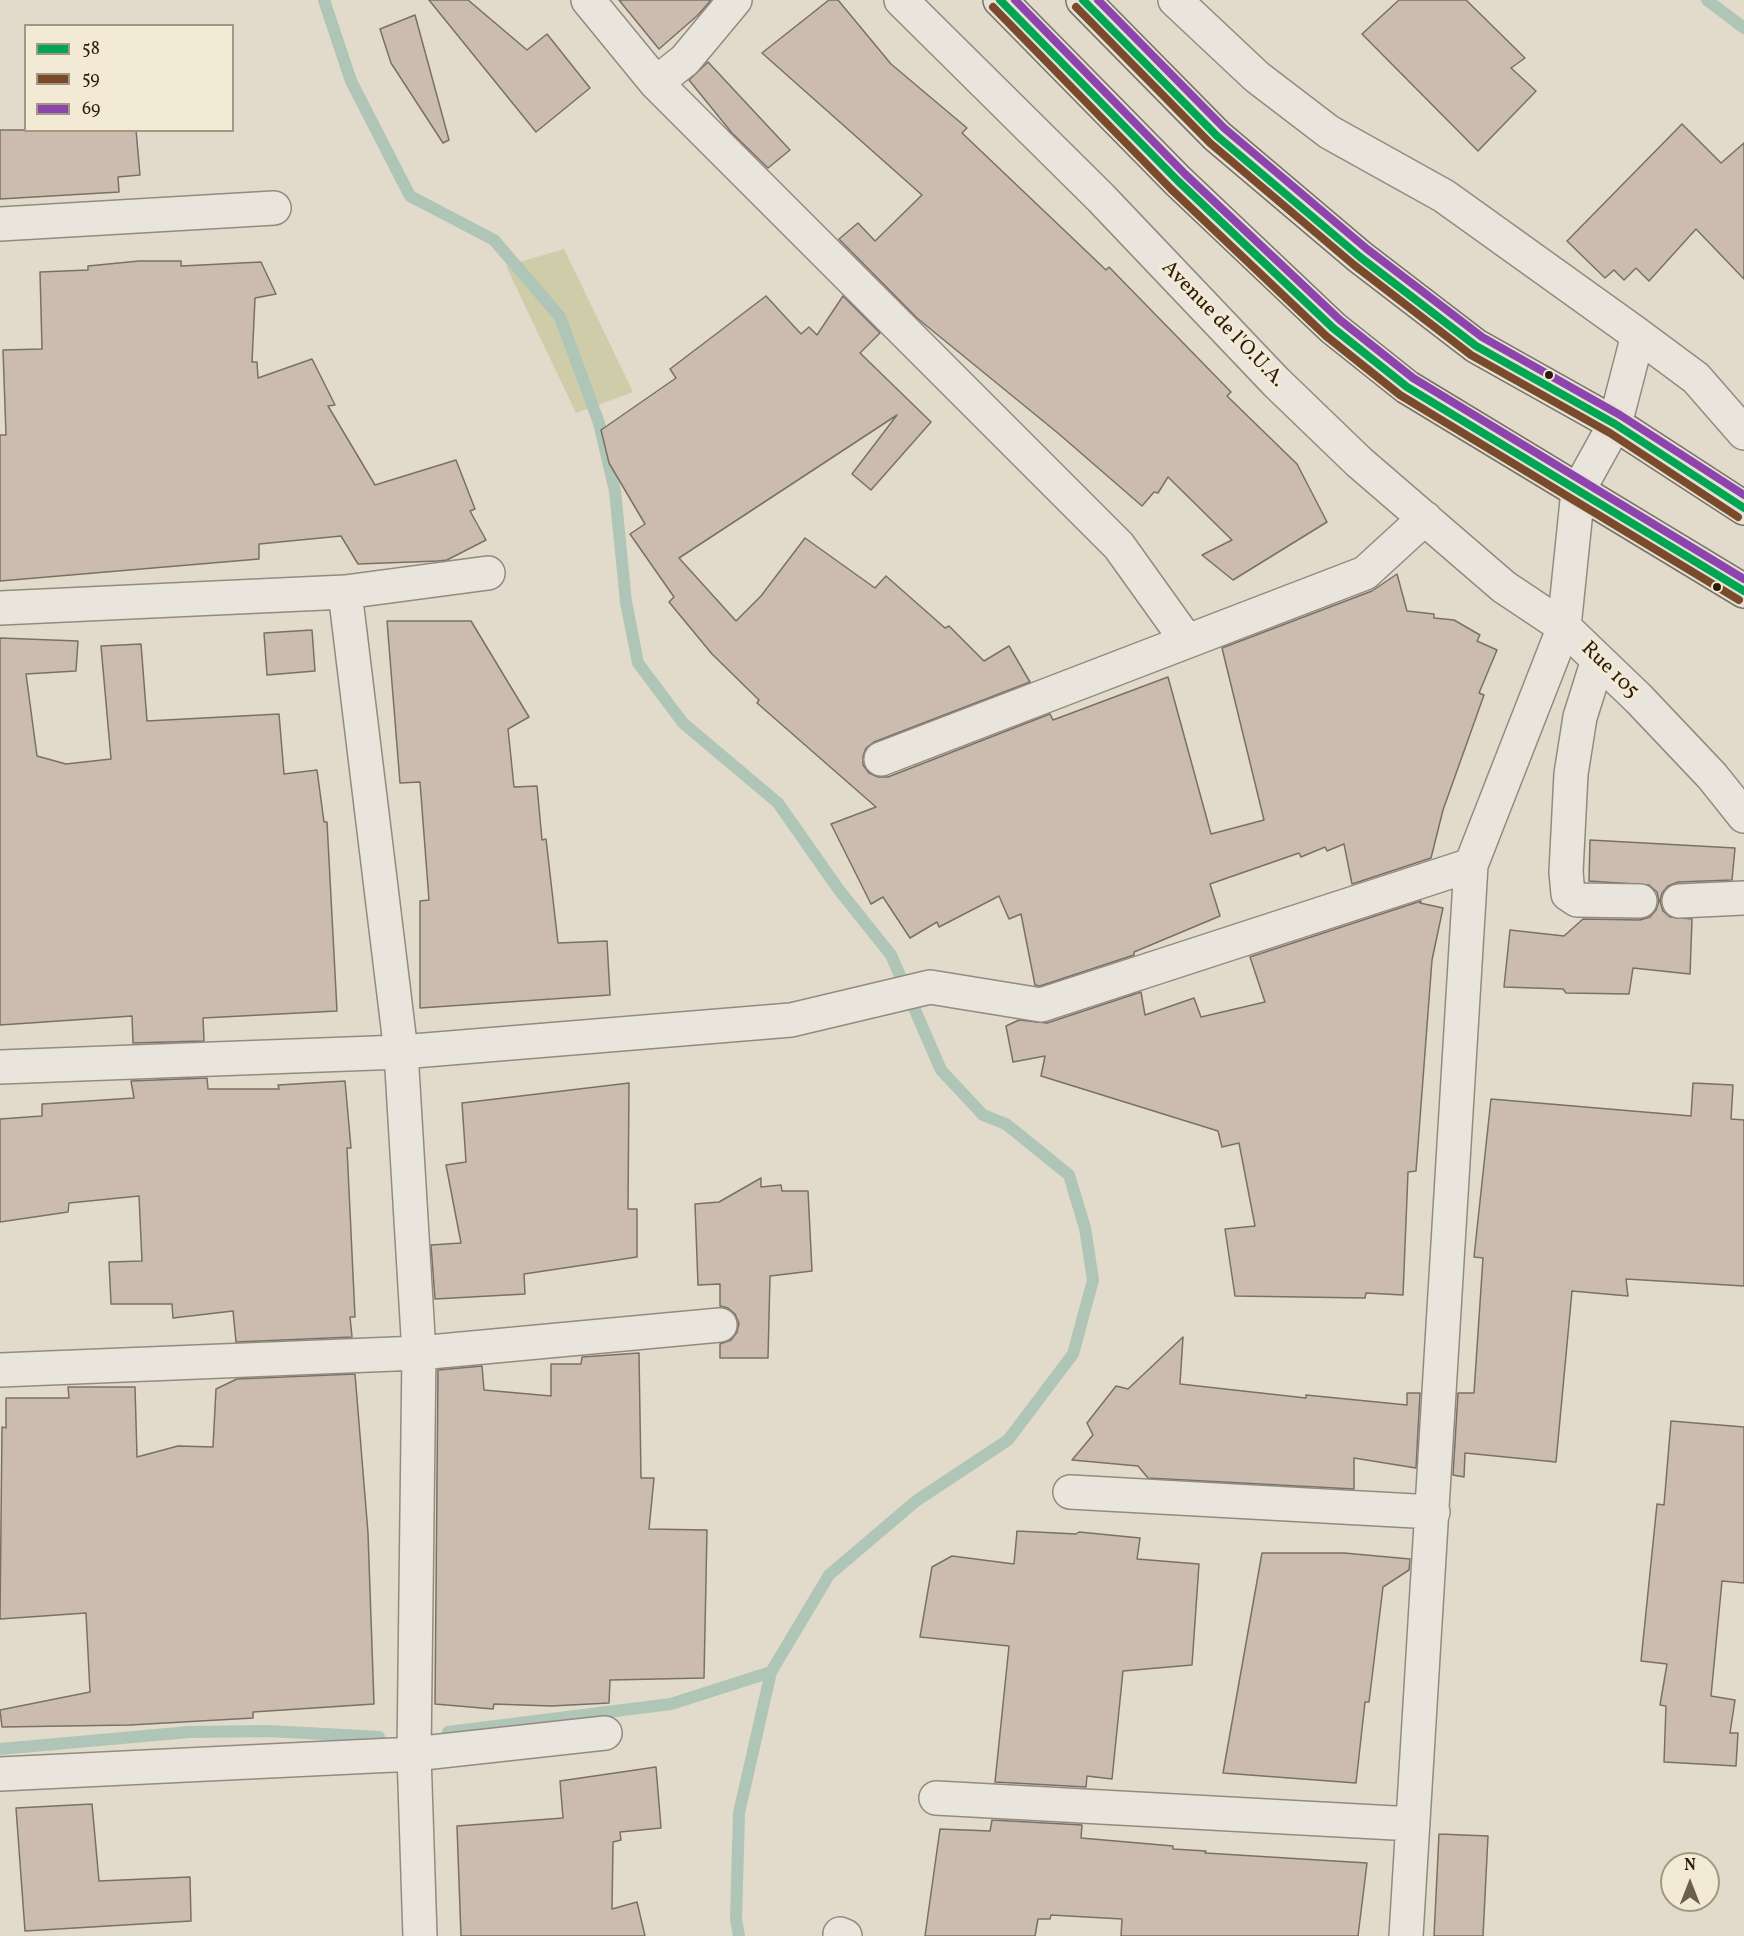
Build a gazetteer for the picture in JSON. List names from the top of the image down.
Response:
{
  "streets": {
    "street": ["Avenue de l'O.U.A.", "Rue 105"]
  },
  "crossings": [
    ["Avenue de l'O.U.A.", "Rue 105"]
  ],
  "lines": ["transit line 58", "transit line 69", "transit line 59"],
  "legend": ["58", "59", "69"],
  "north": "top"
}
